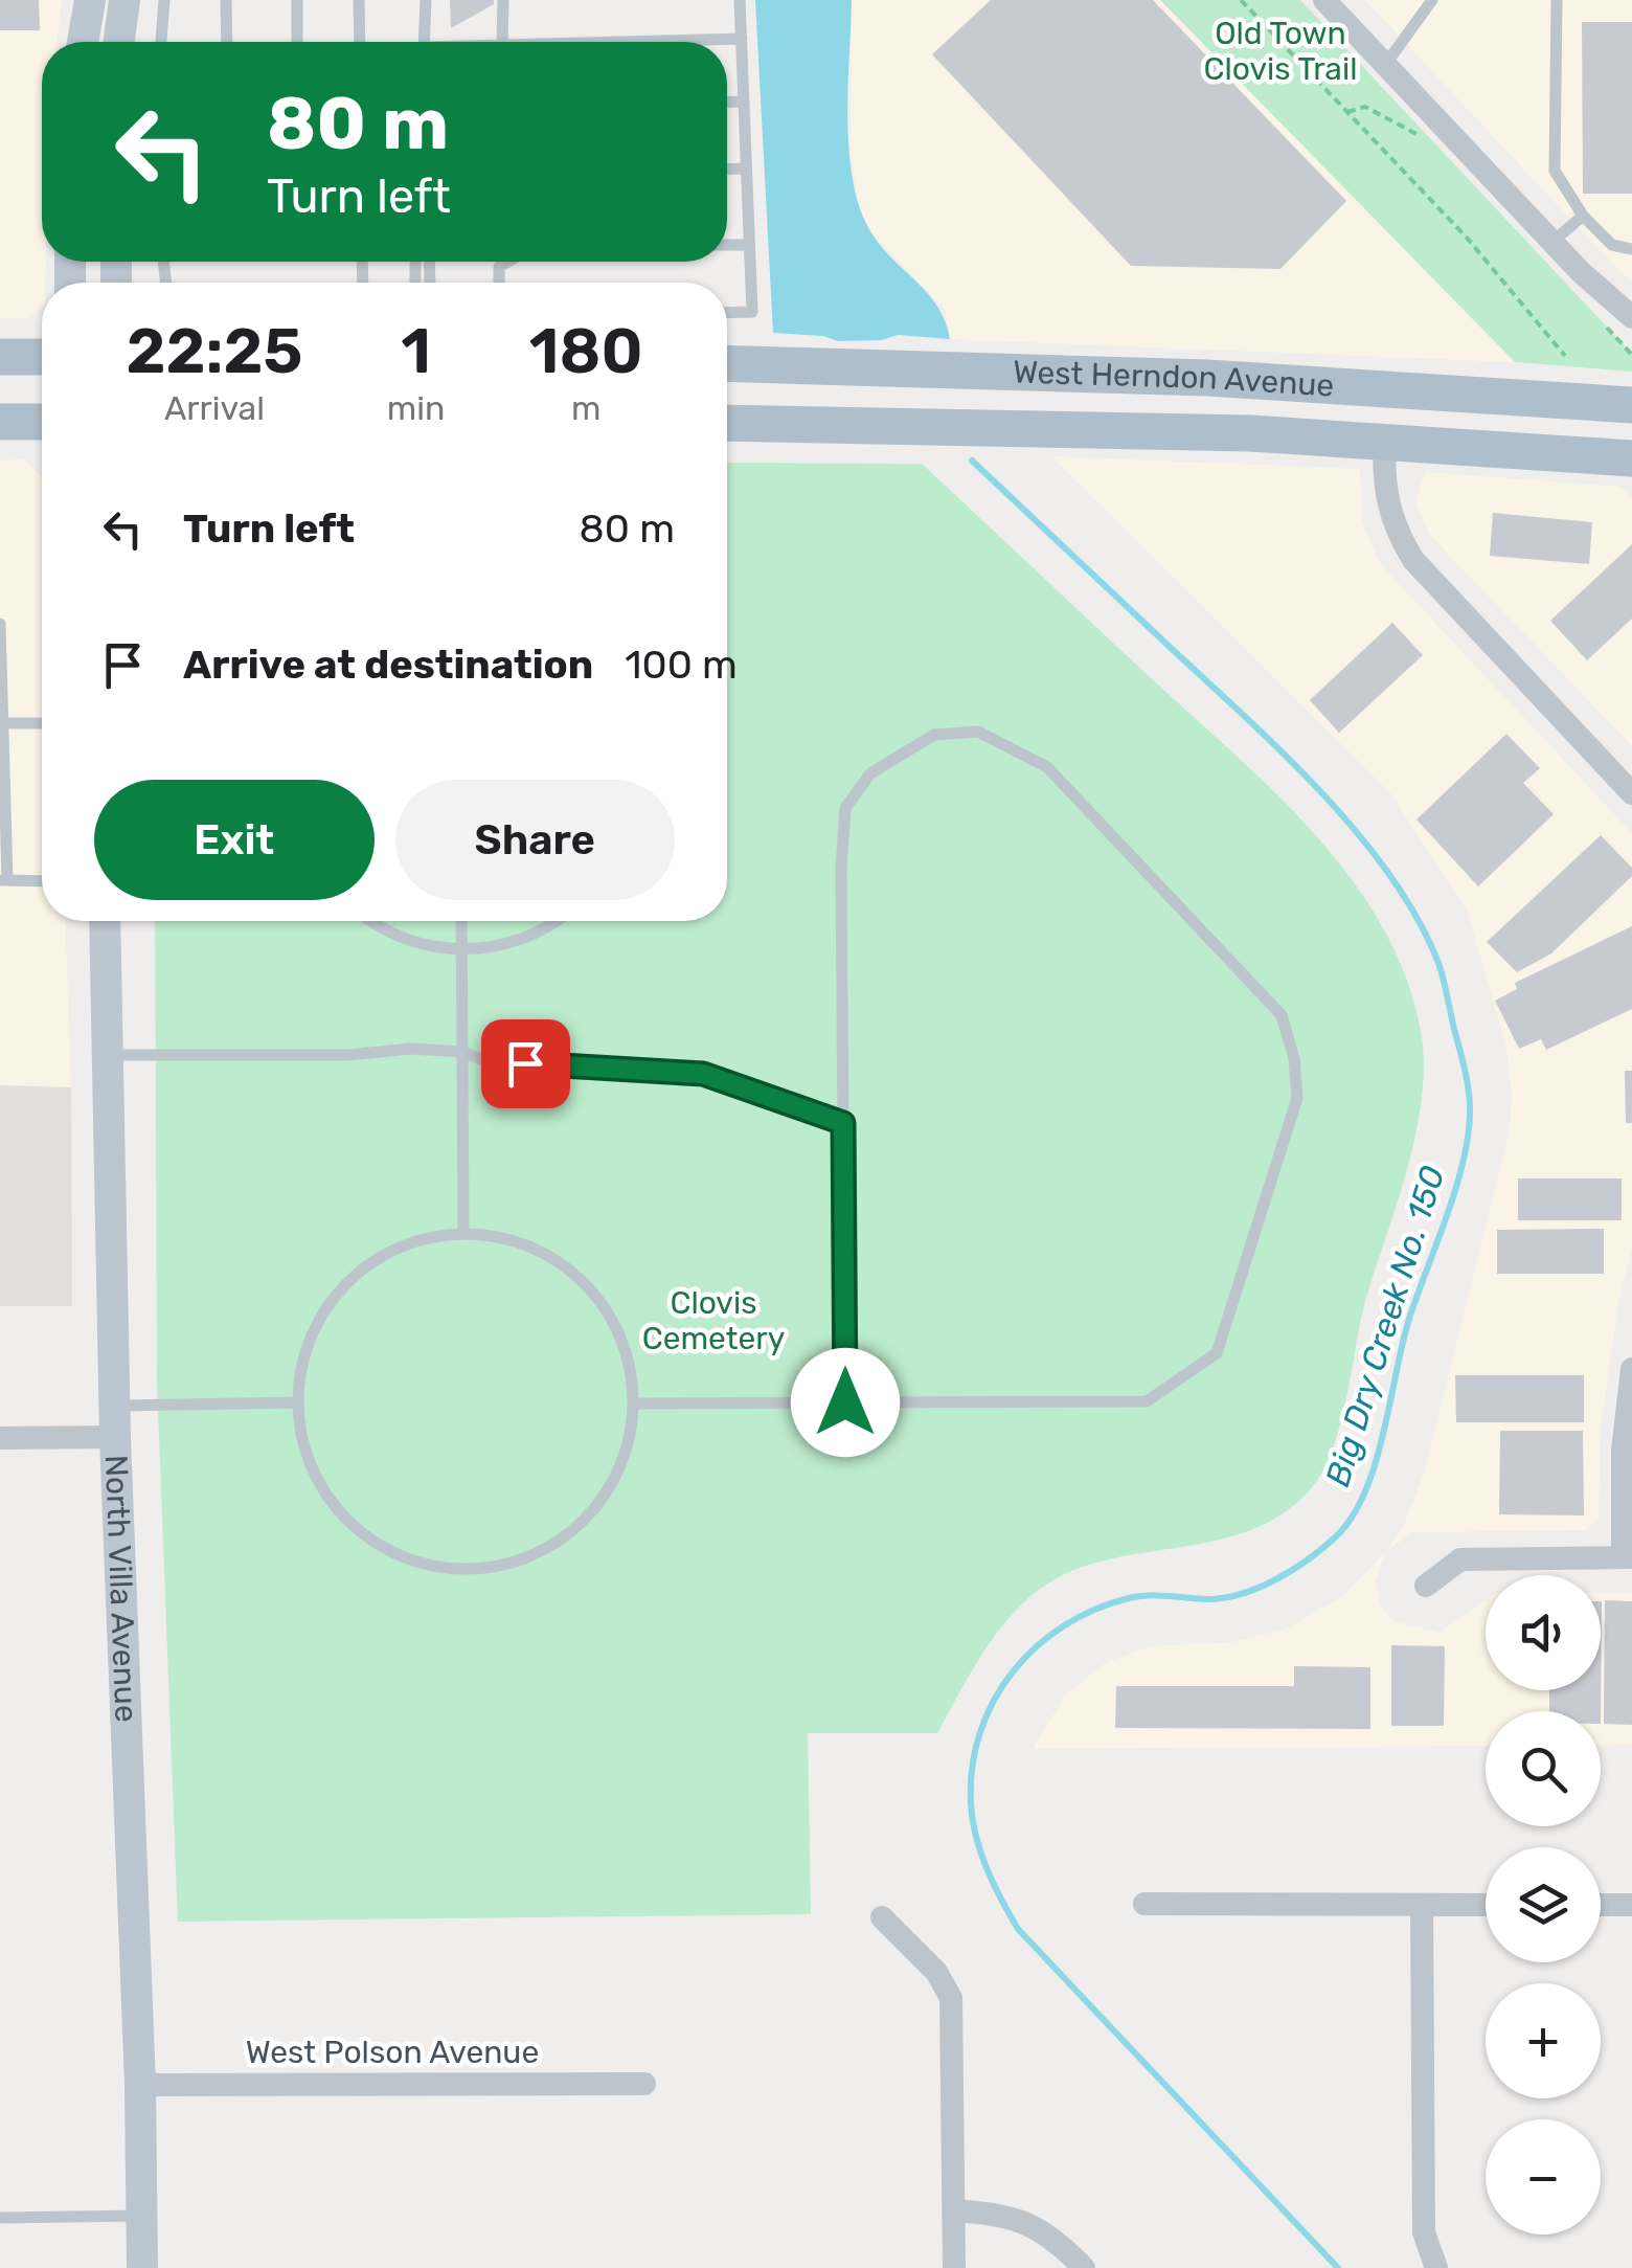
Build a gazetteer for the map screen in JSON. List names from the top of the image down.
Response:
{
  "streets": {
    "main road": ["West Herndon Avenue", "North Villa Avenue"],
    "street": ["West Polson Avenue"]
  },
  "crossings": [
    ["North Villa Avenue", "West Polson Avenue"]
  ],
  "water": ["Big Dry Creek No. 150"],
  "parks": ["Old Town Clovis Trail", "Clovis Cemetery"],
  "page": {
    "turn": ["80 m", "Turn left"],
    "eta": [
      "22:25",
      "Arrival",
      "1",
      "min",
      "180",
      "m"
    ],
    "list": [
      {
        "name": "Turn left",
        "value": "80 m"
      },
      {
        "name": "Arrive at destination",
        "value": "100 m"
      }
    ],
    "buttons": ["Exit", "Share"],
    "map_buttons": ["+", "−"]
  }
}
